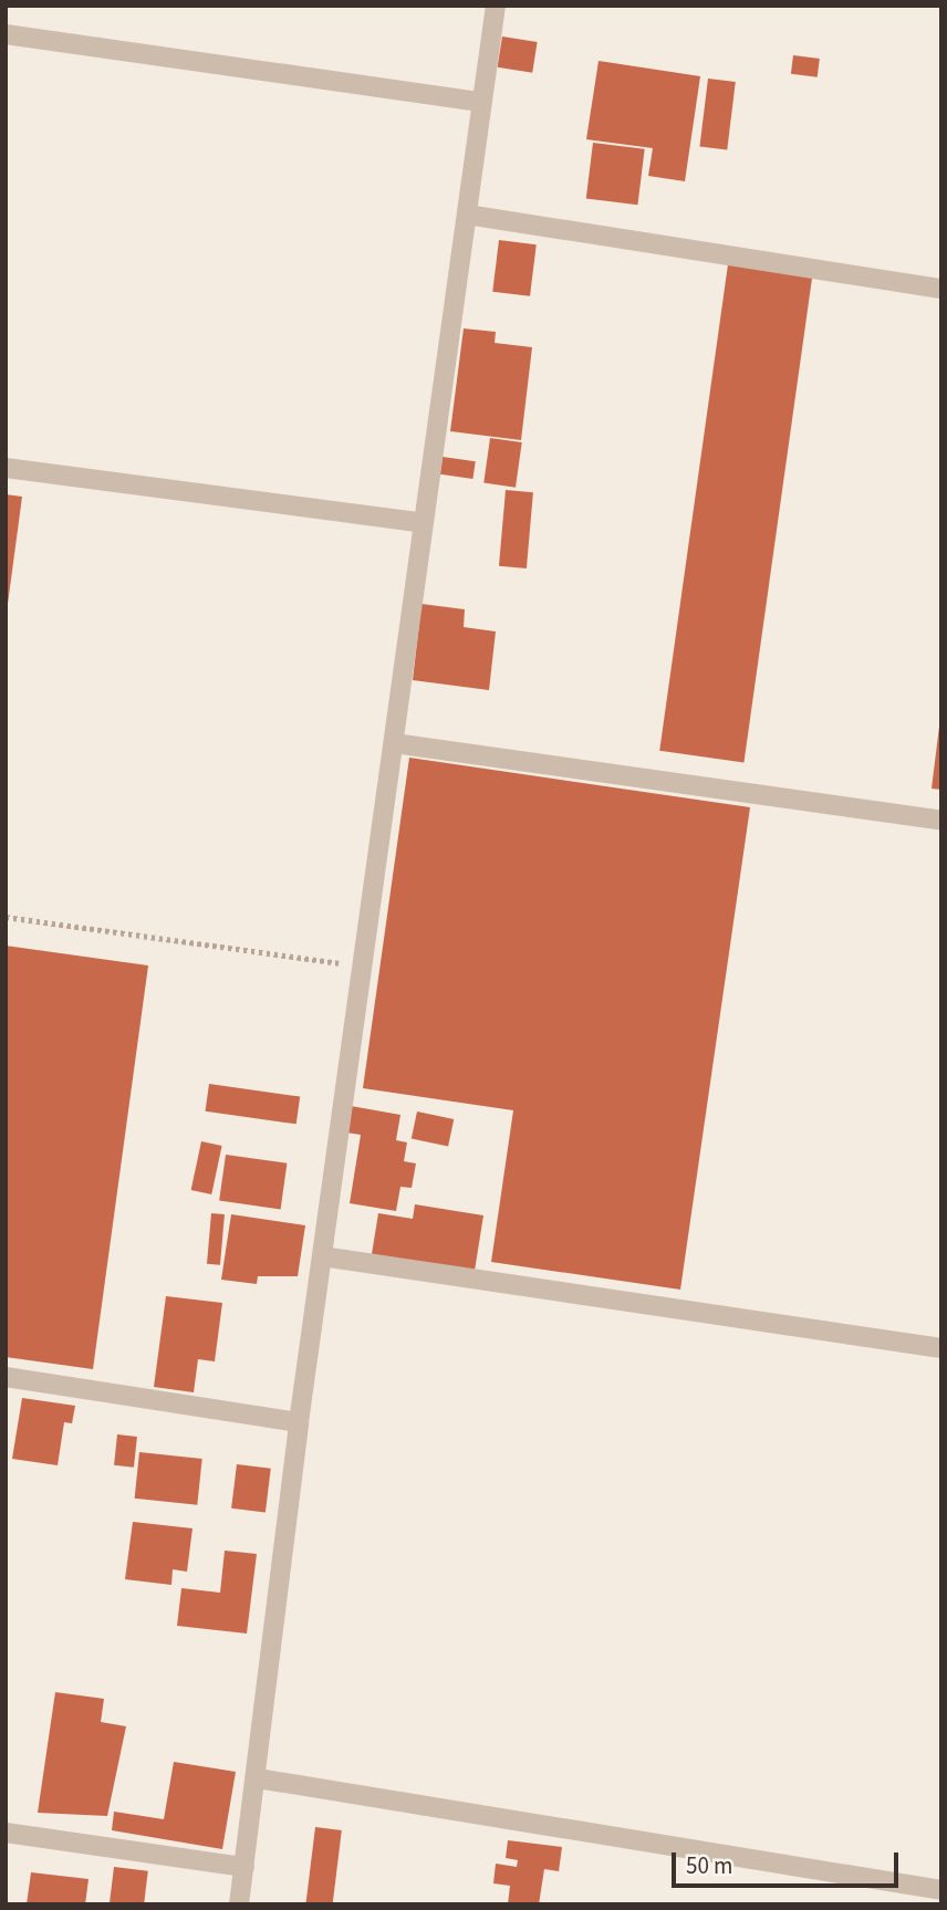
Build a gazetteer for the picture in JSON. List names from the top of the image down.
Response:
{
  "scale_bar": "50 m"
}
